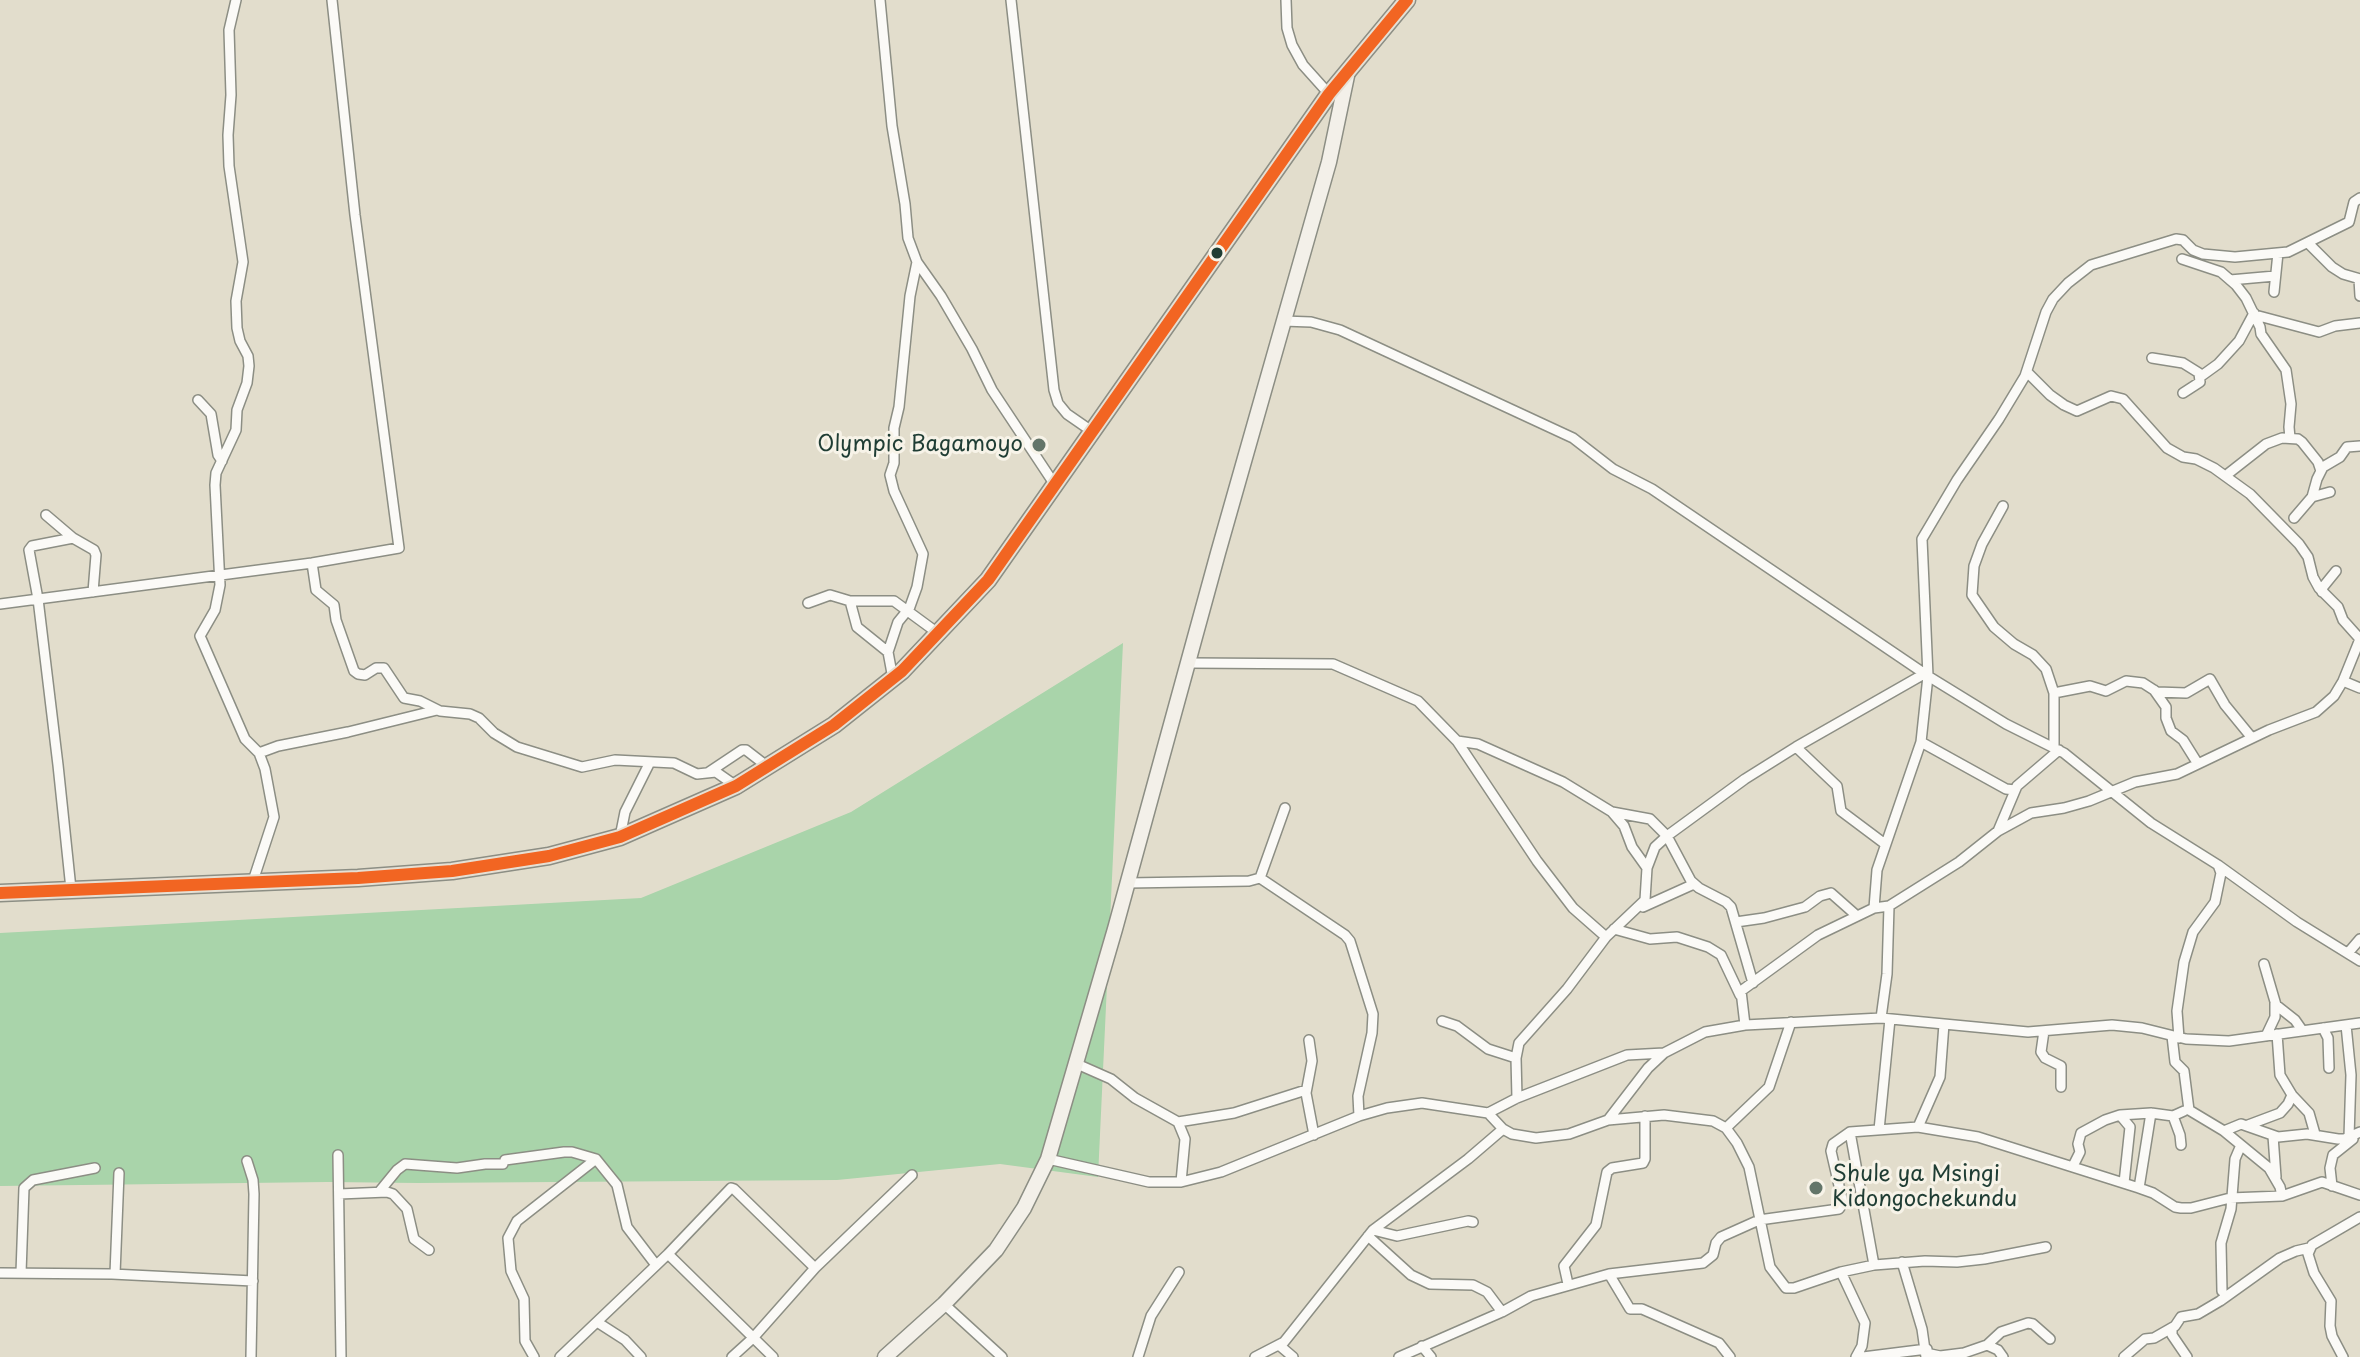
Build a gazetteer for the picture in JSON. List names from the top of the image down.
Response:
{
  "places": ["Olympic Bagamoyo", "Shule ya Msingi Kidongochekundu"]
}
